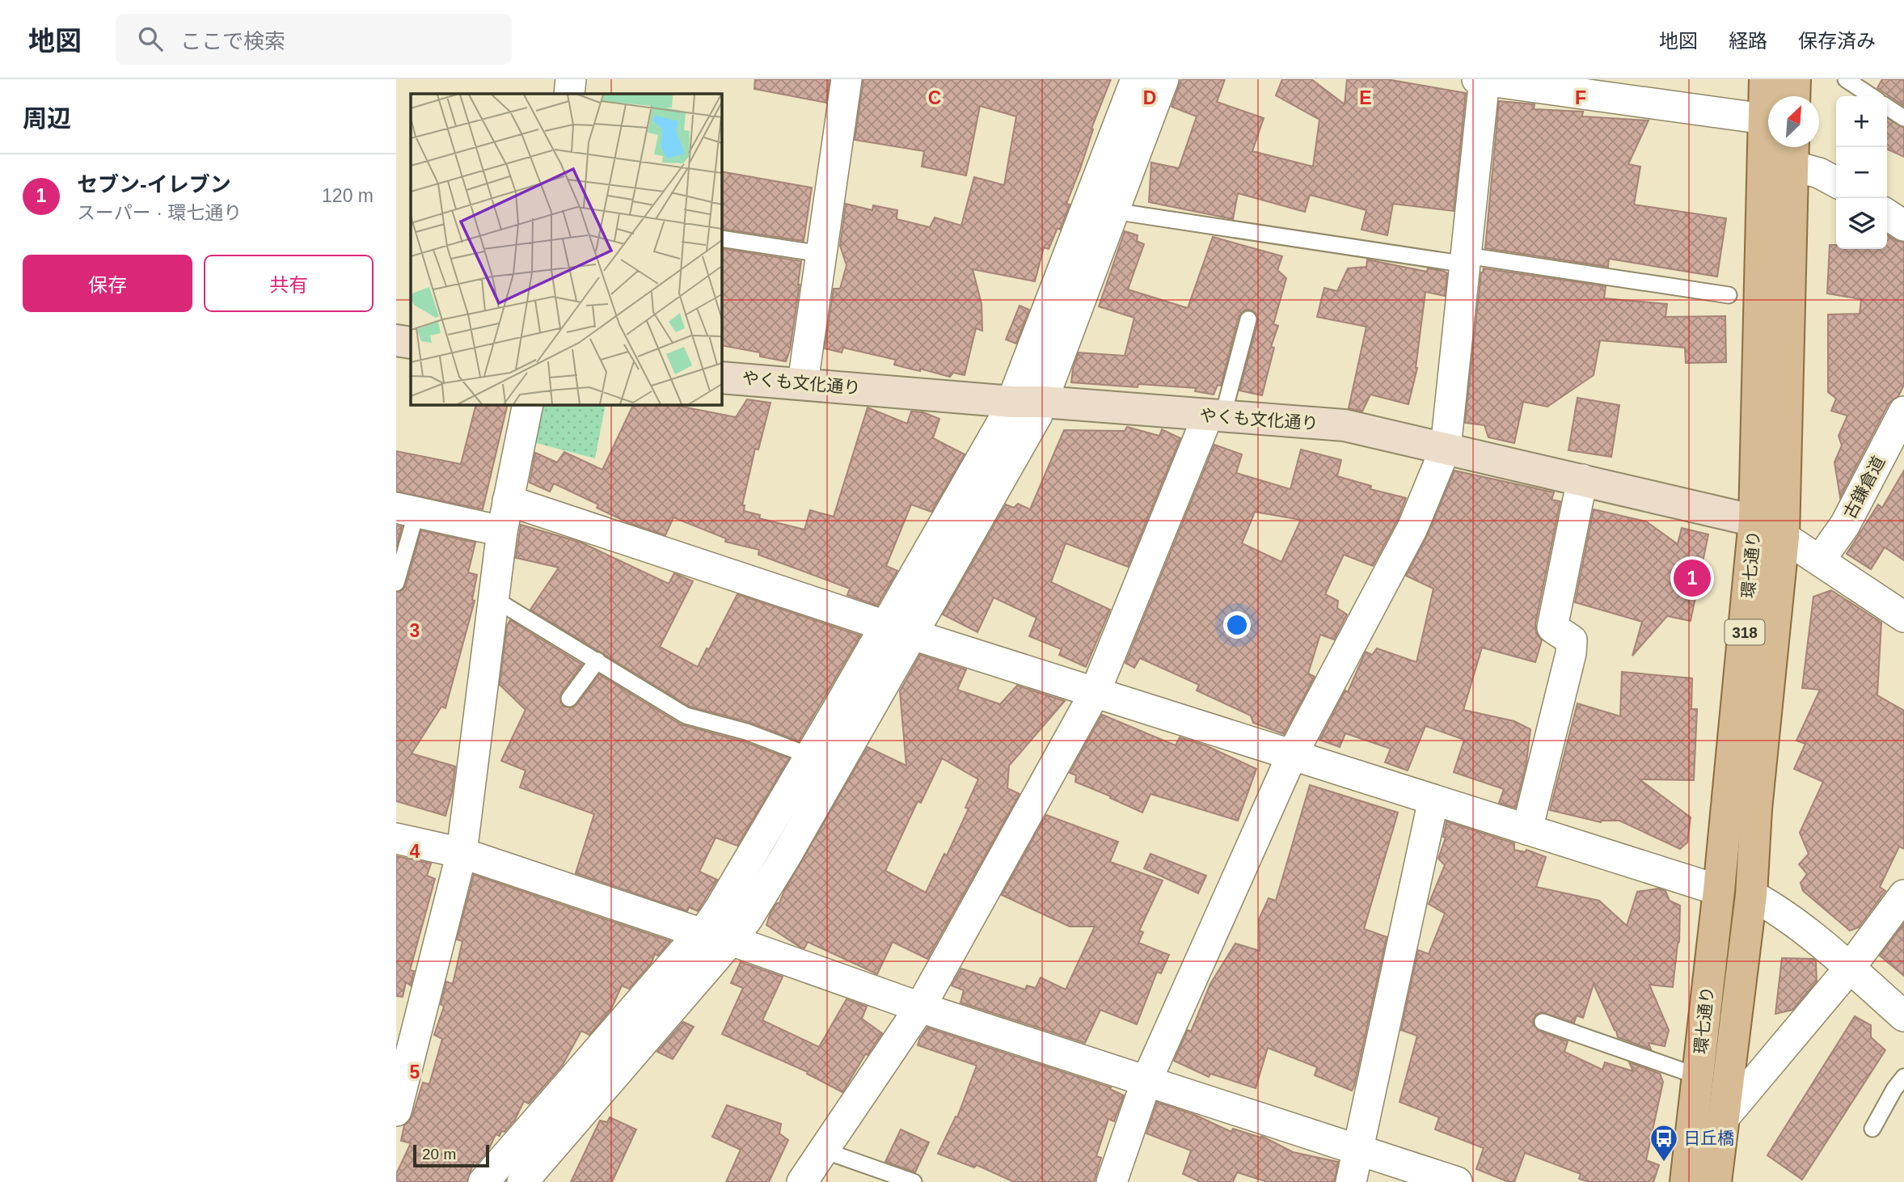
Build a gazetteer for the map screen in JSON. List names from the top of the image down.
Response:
{
  "streets": {
    "main road": ["環七通り", "318"],
    "street": ["やくも文化通り", "古鎌倉道"]
  },
  "crossings": [
    ["やくも文化通り", "環七通り"]
  ],
  "places": {
    "bus stop": ["日丘橋"]
  },
  "scale_bar": "20 m",
  "north": "top right",
  "page": {
    "header": "地図",
    "search": "ここで検索",
    "nav": ["地図", "経路", "保存済み"],
    "heading": "周辺",
    "map_buttons": ["+", "−"],
    "list": [
      {
        "mark": "1",
        "name": "セブン-イレブン",
        "note": "スーパー · 環七通り",
        "value": "120 m"
      }
    ],
    "buttons": ["保存", "共有"],
    "pins": "1",
    "scale": "20 m"
  },
  "grid": {
    "columns": [
      "C",
      "D",
      "E",
      "F"
    ],
    "rows": ["3", "4", "5"]
  }
}
